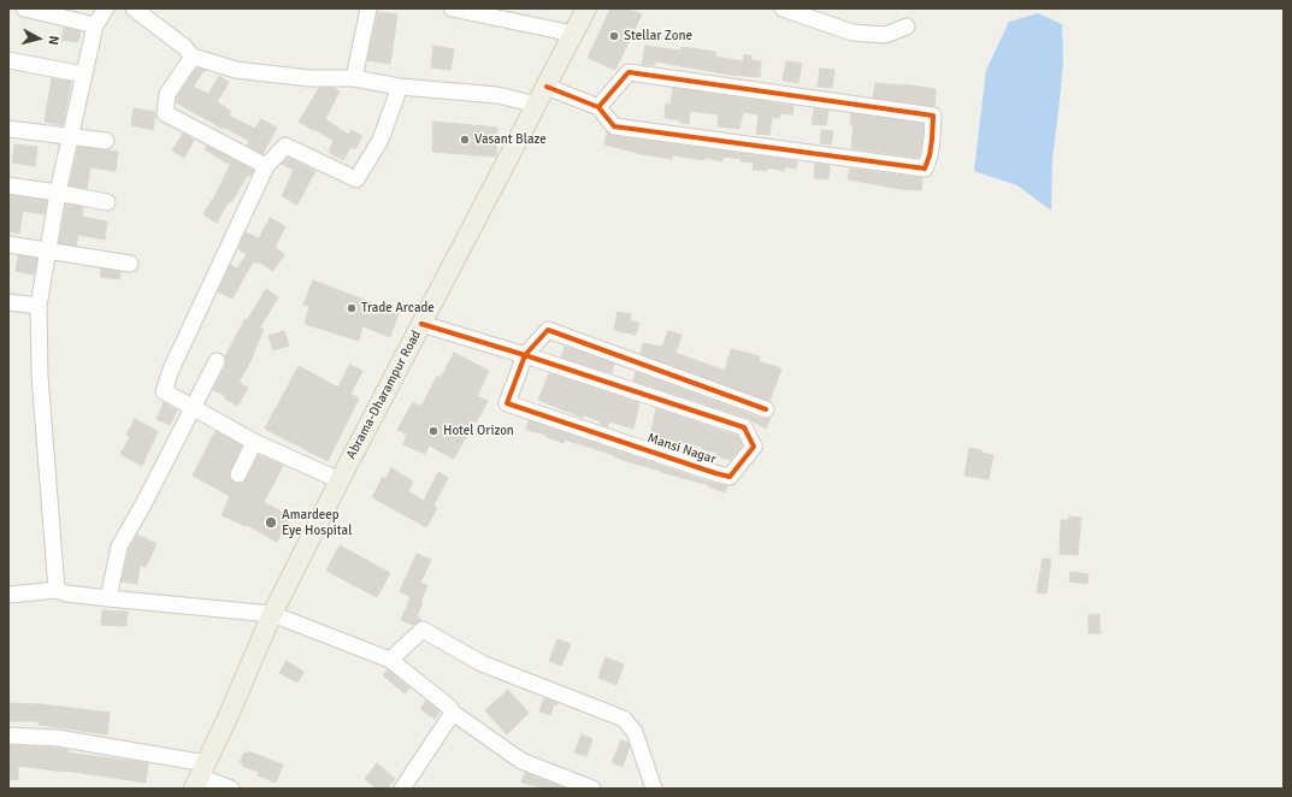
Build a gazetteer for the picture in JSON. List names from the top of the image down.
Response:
{
  "streets": {
    "main road": ["Abrama-Dharampur Road"],
    "street": ["Mansi Nagar"]
  },
  "crossings": [
    ["Abrama-Dharampur Road", "Mansi Nagar"]
  ],
  "places": [
    "Stellar Zone",
    "Vasant Blaze",
    "Trade Arcade",
    "Hotel Orizon",
    "Amardeep Eye Hospital"
  ],
  "north": "right"
}
